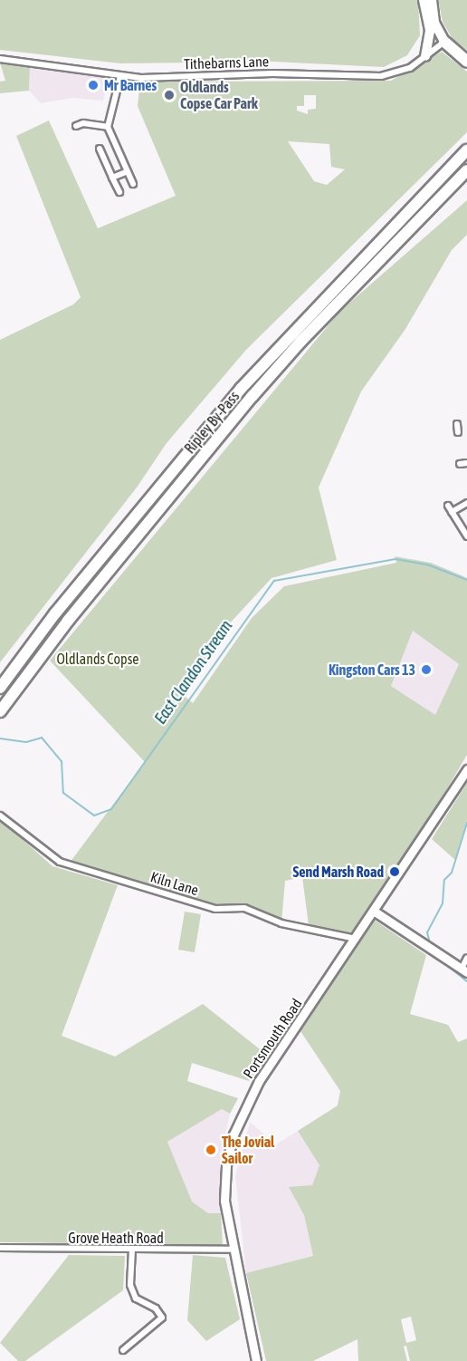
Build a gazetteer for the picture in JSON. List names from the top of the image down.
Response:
{
  "streets": {
    "highway": ["Ripley By-Pass"],
    "main road": ["Portsmouth Road"],
    "street": ["Tithebarns Lane", "Kiln Lane", "Grove Heath Road"]
  },
  "crossings": [
    ["Kiln Lane", "Portsmouth Road"],
    ["Portsmouth Road", "Grove Heath Road"]
  ],
  "water": ["East Clandon Stream"],
  "parks": ["Oldlands Copse"],
  "places": [
    "Mr Barnes",
    "Oldlands Copse Car Park",
    "Kingston Cars 13",
    "Send Marsh Road",
    "The Jovial Sailor"
  ]
}
